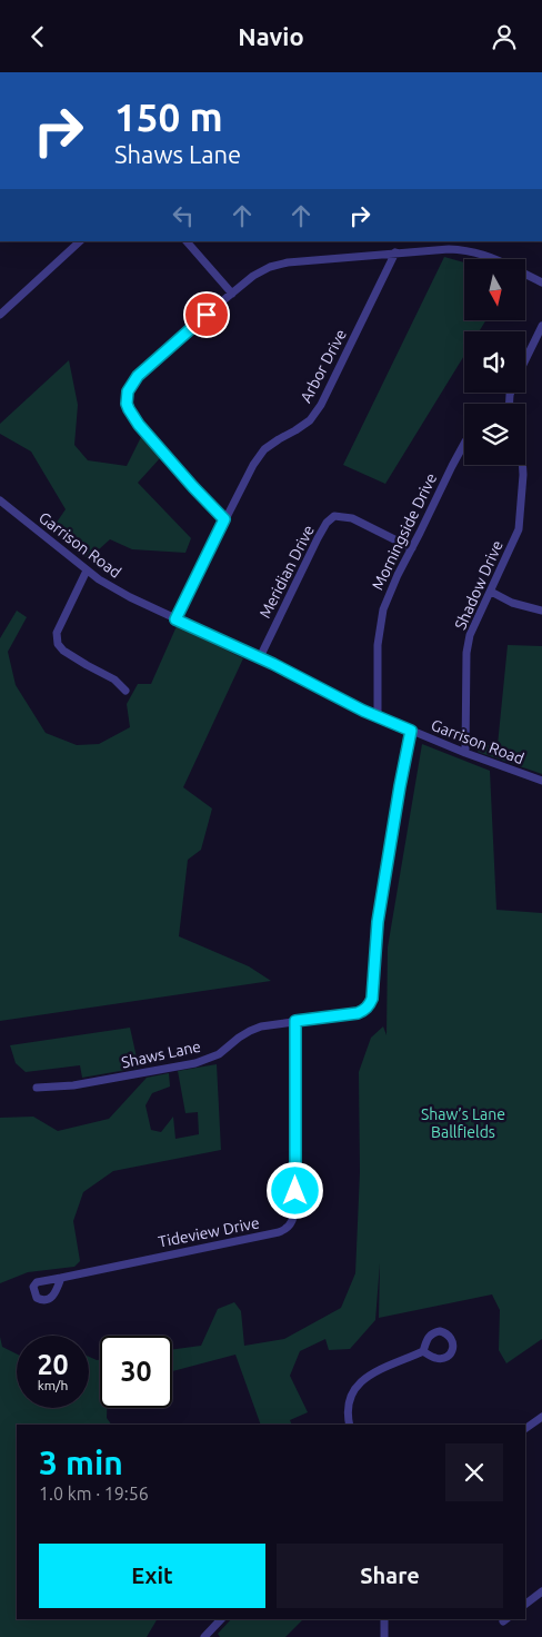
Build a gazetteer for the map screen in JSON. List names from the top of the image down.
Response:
{
  "streets": {
    "street": [
      "Arbor Drive",
      "Morningside Drive",
      "Garrison Road",
      "Meridian Drive",
      "Shadow Drive",
      "Shaws Lane",
      "Tideview Drive"
    ]
  },
  "crossings": [
    ["Arbor Drive", "Garrison Road"],
    ["Morningside Drive", "Garrison Road"],
    ["Morningside Drive", "Meridian Drive"],
    ["Garrison Road", "Meridian Drive"],
    ["Garrison Road", "Shadow Drive"],
    ["Garrison Road", "Shaws Lane"],
    ["Shaws Lane", "Tideview Drive"]
  ],
  "parks": ["Shaw’s Lane Ballfields"],
  "north": "bottom",
  "page": {
    "header": "Navio",
    "turn": ["150 m", "Shaws Lane"],
    "speed": "20 km/h",
    "limit": "30",
    "heading": ["3 min", "1.0 km · 19:56"],
    "buttons": ["Exit", "Share"]
  }
}
